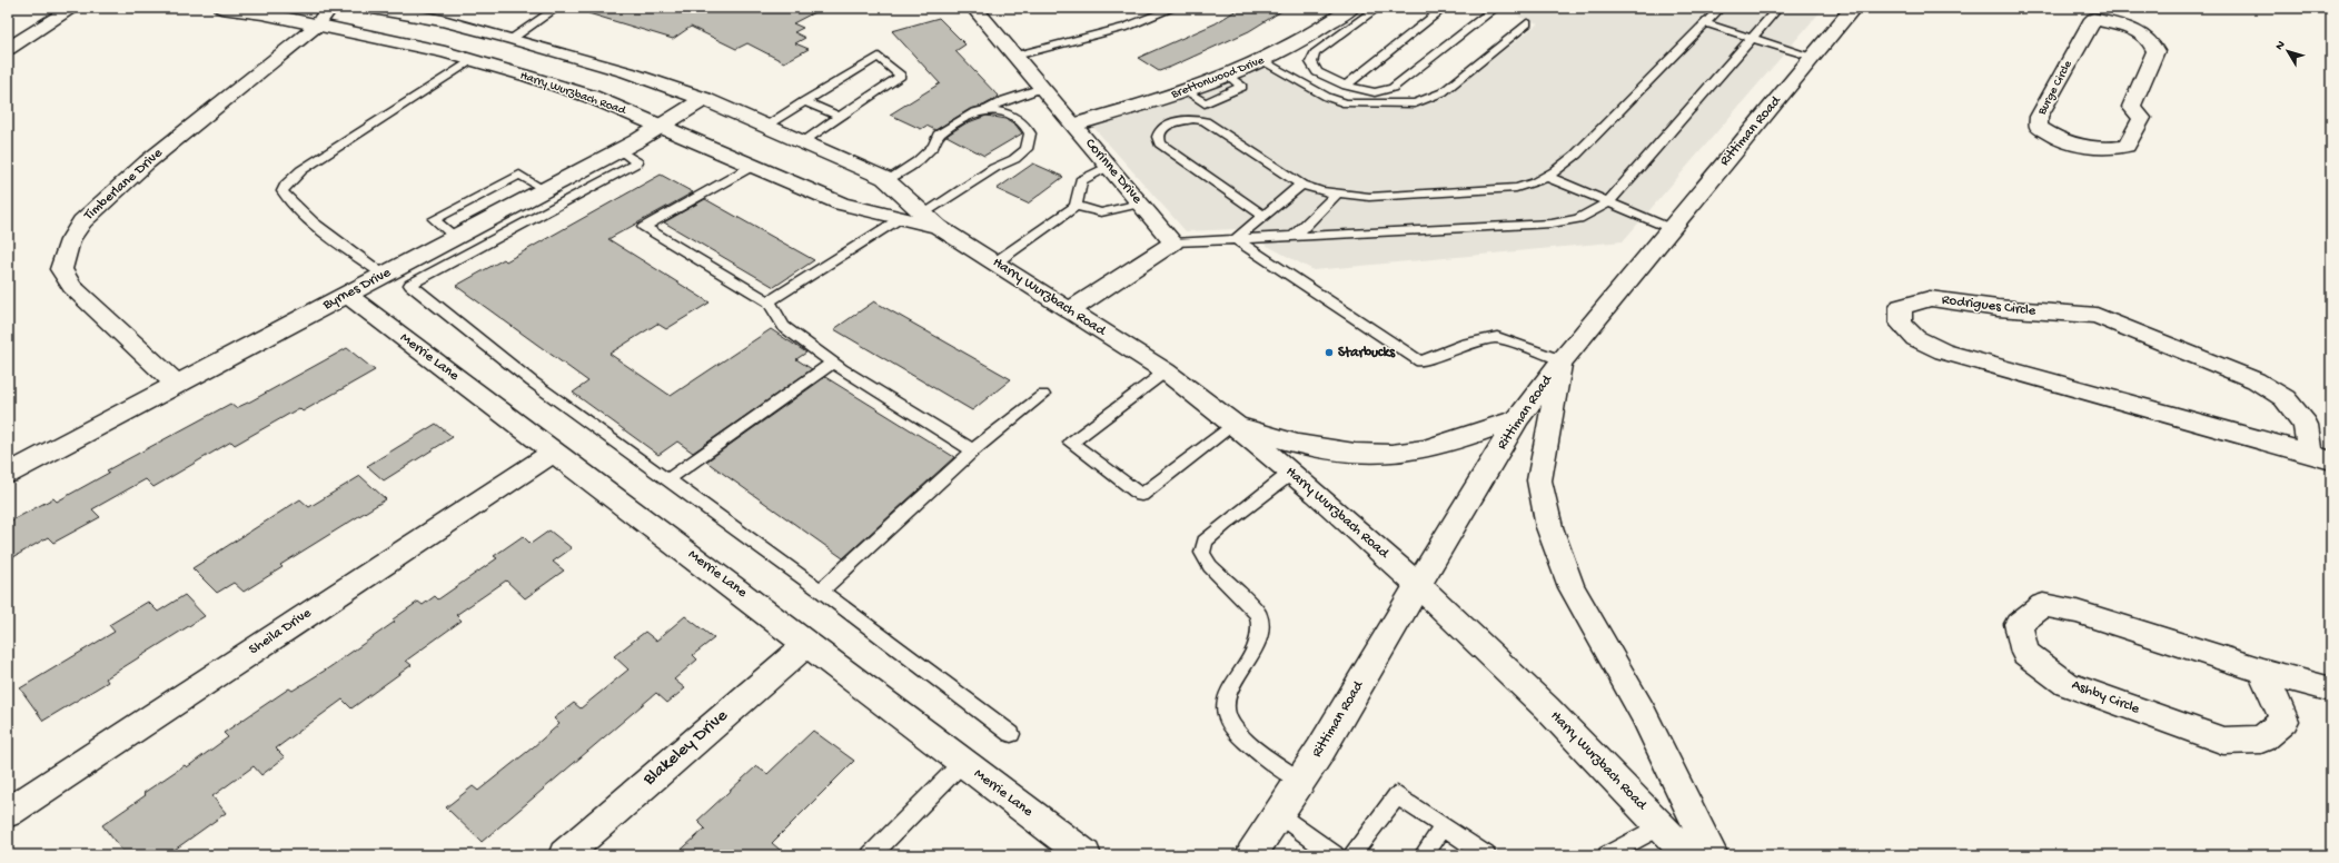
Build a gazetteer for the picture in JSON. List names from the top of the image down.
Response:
{
  "streets": {
    "street": [
      "Brettonwood Drive",
      "Burge Circle",
      "Harry Wurzbach Road",
      "Rittiman Road",
      "Corinne Drive",
      "Timberlane Drive",
      "Byrnes Drive",
      "Rodrigues Circle",
      "Merrie Lane",
      "Sheila Drive",
      "Ashby Circle",
      "Blakeley Drive"
    ]
  },
  "crossings": [
    ["Brettonwood Drive", "Corinne Drive"],
    ["Harry Wurzbach Road", "Rittiman Road"],
    ["Harry Wurzbach Road", "Timberlane Drive"],
    ["Harry Wurzbach Road", "Byrnes Drive"],
    ["Timberlane Drive", "Byrnes Drive"],
    ["Byrnes Drive", "Merrie Lane"],
    ["Merrie Lane", "Sheila Drive"],
    ["Merrie Lane", "Blakeley Drive"]
  ],
  "places": ["Starbucks"],
  "north": "top left"
}
